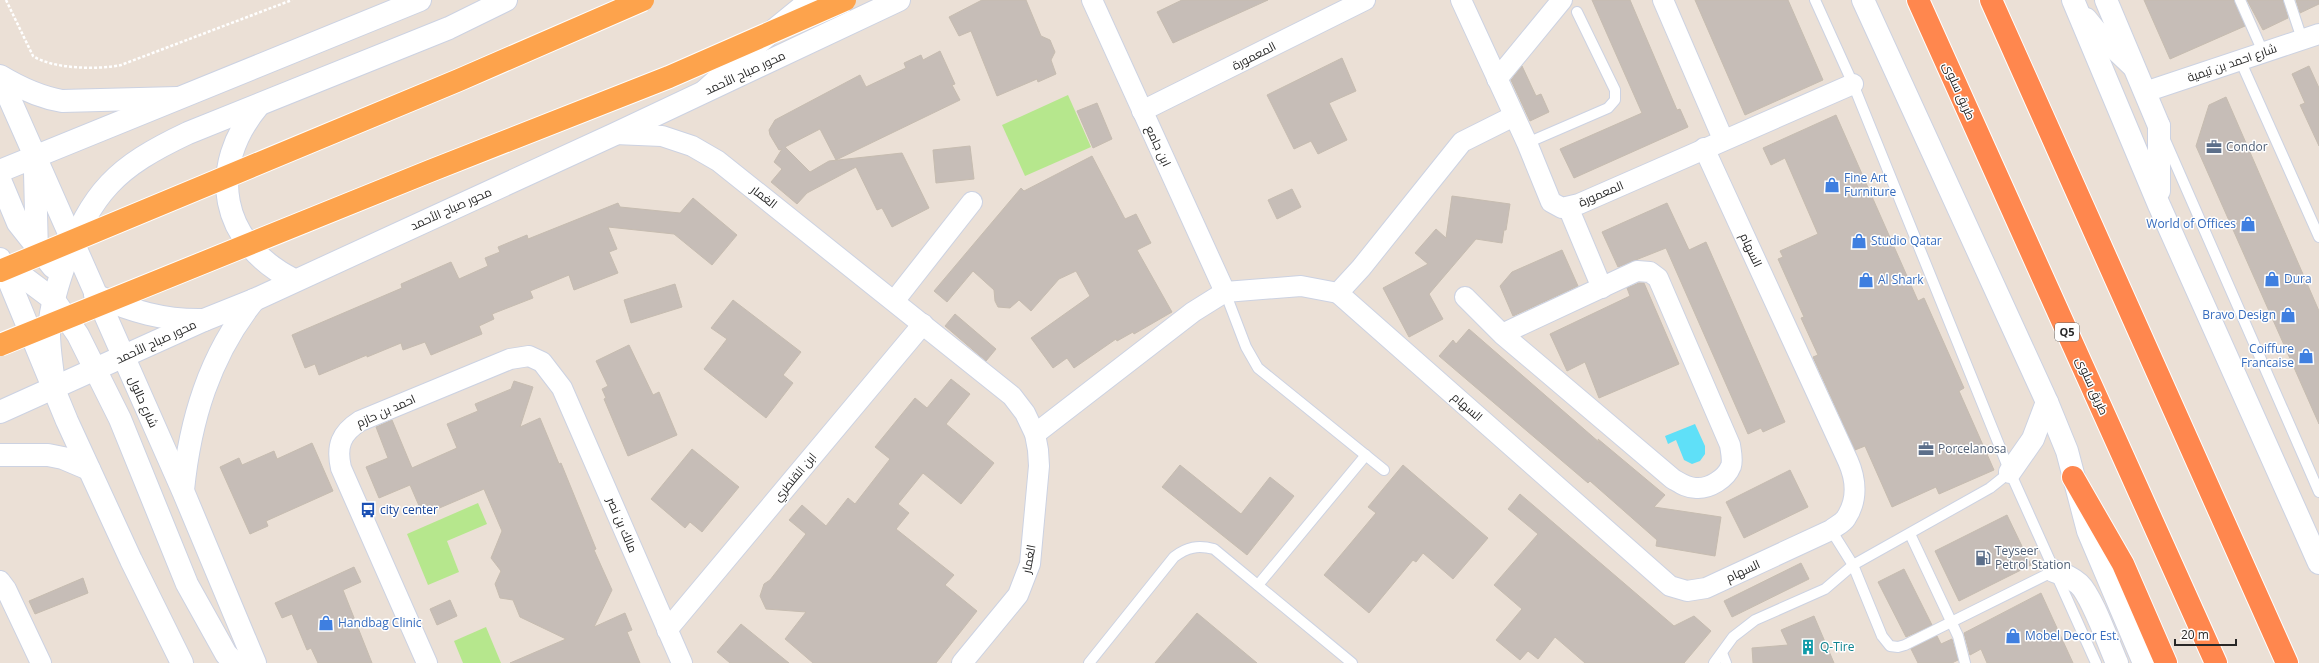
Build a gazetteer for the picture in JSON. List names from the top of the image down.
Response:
{
  "streets": {
    "highway": ["طريق سلوى", "Q5"],
    "main road": ["محور صباح الأحمد", "شارع حالول"],
    "street": [
      "المعمورة",
      "شارع احمد بن تيمية",
      "ابن جامع",
      "الغمار",
      "السهام",
      "احمد بن حازم",
      "ابن القنطري",
      "مالك بن نصر"
    ]
  },
  "crossings": [
    ["المعمورة", "ابن جامع"],
    ["المعمورة", "السهام"],
    ["محور صباح الأحمد", "الغمار"],
    ["محور صباح الأحمد", "شارع حالول"],
    ["الغمار", "ابن القنطري"],
    ["احمد بن حازم", "مالك بن نصر"],
    ["ابن القنطري", "مالك بن نصر"]
  ],
  "places": {
    "office": ["Condor", "Porcelanosa"],
    "shop": [
      "Fine Art Furniture",
      "World of Offices",
      "Studio Qatar",
      "Dura",
      "Al Shark",
      "Bravo Design",
      "Coiffure Francaise",
      "Handbag Clinic",
      "Mobel Decor Est."
    ],
    "bus stop": ["city center"],
    "fuel station": ["Teyseer Petrol Station"],
    "building": ["Q-Tire"]
  },
  "scale_bar": "20 m"
}
